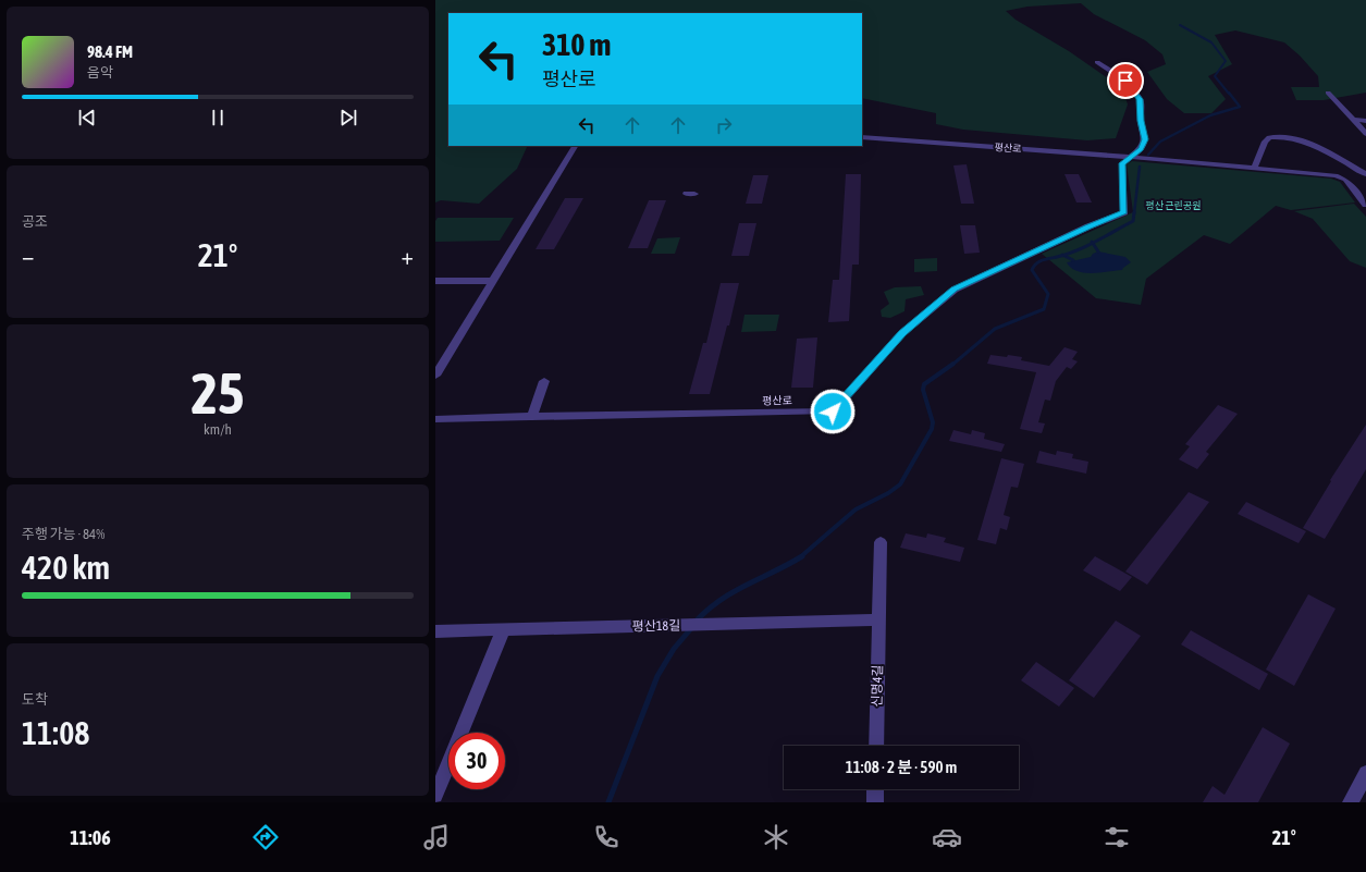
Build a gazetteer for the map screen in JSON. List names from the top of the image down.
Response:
{
  "streets": {
    "street": ["평산로", "평산18길", "신명4길"]
  },
  "crossings": [
    ["평산18길", "신명4길"]
  ],
  "parks": ["평산 근린공원"],
  "page": {
    "turn": ["310 m", "평산로"],
    "song": ["98.4 FM", "음악"],
    "tile": [
      "공조",
      ["25", "km/h"],
      ["주행 가능 · 84%", "420 km"],
      ["도착", "11:08"]
    ],
    "heat": ["−", "21°", "+"],
    "limit": "30",
    "trip": "11:08 · 2 분 · 590 m",
    "tabs": ["11:06", "21°"]
  }
}
